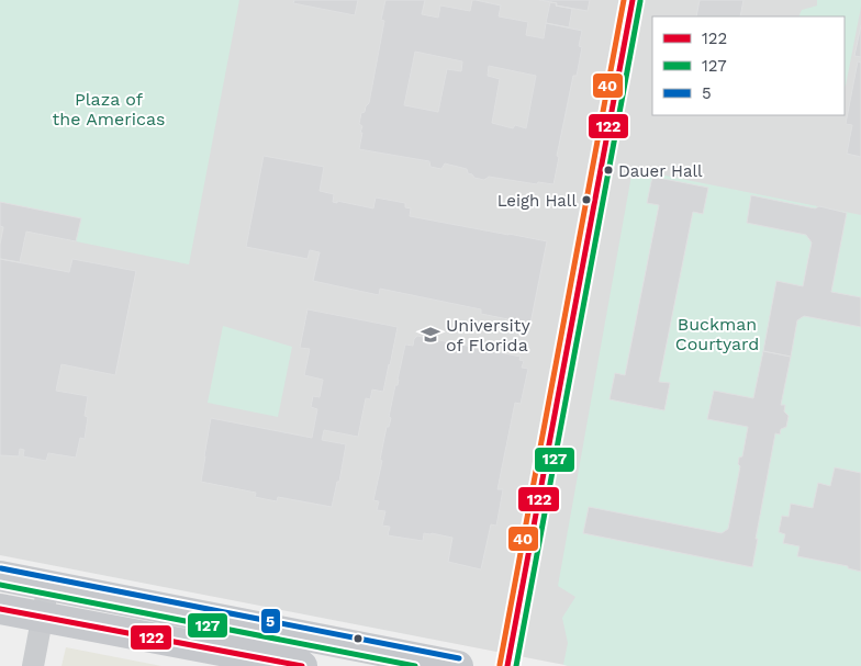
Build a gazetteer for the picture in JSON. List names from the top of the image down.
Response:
{
  "parks": ["Plaza of the Americas", "Buckman Courtyard"],
  "places": {
    "other": ["Dauer Hall", "Leigh Hall"],
    "school or university": ["University of Florida"]
  },
  "lines": [
    "transit line 122",
    "transit line 40",
    "transit line 127",
    "transit line 5"
  ],
  "legend": ["122", "127", "5"]
}
